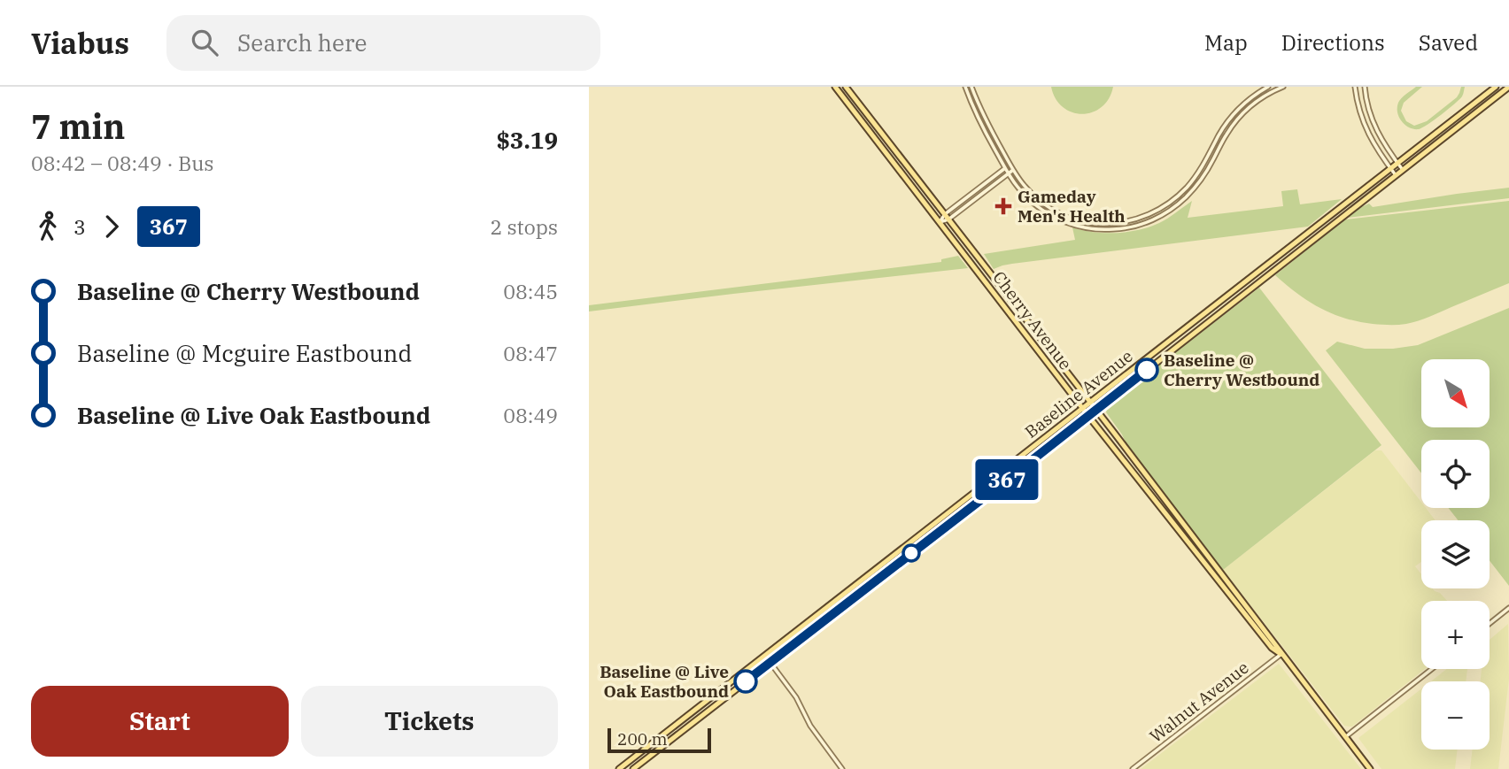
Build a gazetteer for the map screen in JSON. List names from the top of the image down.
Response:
{
  "streets": {
    "main road": ["Cherry Avenue", "Baseline Avenue"],
    "street": ["Walnut Avenue"]
  },
  "crossings": [
    ["Cherry Avenue", "Baseline Avenue"],
    ["Cherry Avenue", "Walnut Avenue"]
  ],
  "places": {
    "health": ["Gameday Men's Health"],
    "other": ["Baseline @ Cherry Westbound", "Baseline @ Live Oak Eastbound"]
  },
  "lines": ["bus line 367"],
  "scale_bar": "200 m",
  "north": "bottom right",
  "page": {
    "header": "Viabus",
    "search": "Search here",
    "nav": ["Map", "Directions", "Saved"],
    "heading": ["7 min", "08:42 – 08:49 · Bus", "$3.19"],
    "on_map": "367",
    "legs": ["3", "367", "2 stops"],
    "list": [
      {
        "name": "Baseline @ Cherry Westbound",
        "value": "08:45"
      },
      {
        "name": "Baseline @ Mcguire Eastbound",
        "value": "08:47"
      },
      {
        "name": "Baseline @ Live Oak Eastbound",
        "value": "08:49"
      }
    ],
    "map_buttons": ["+", "−"],
    "buttons": ["Start", "Tickets"],
    "scale": "200 m"
  }
}
